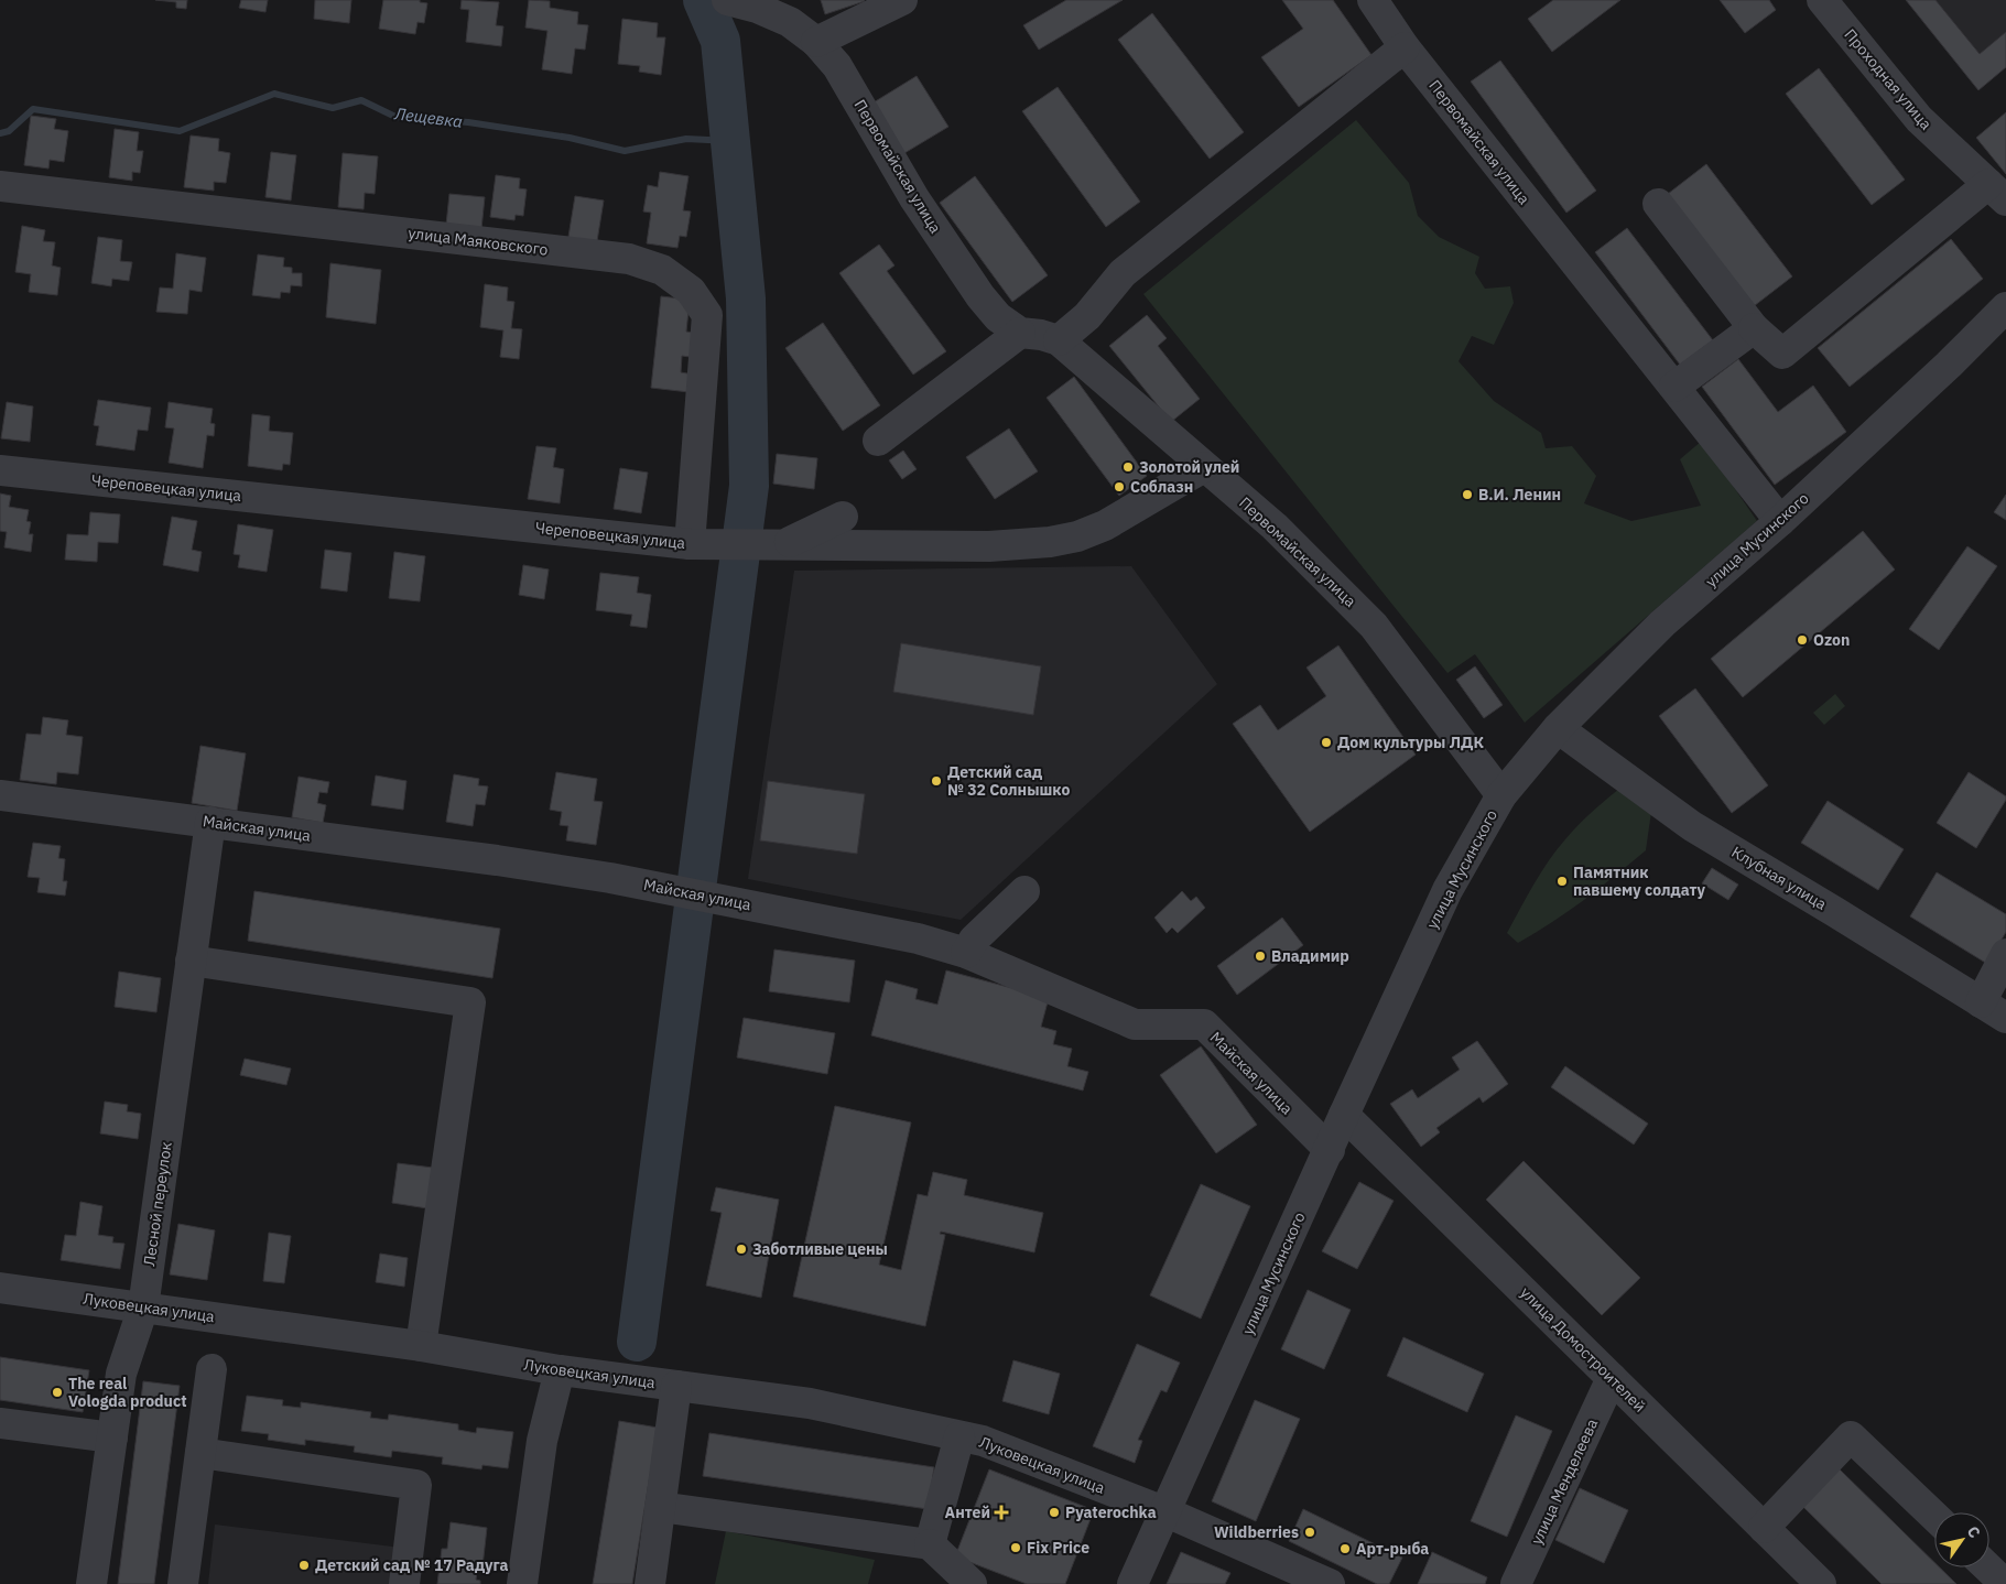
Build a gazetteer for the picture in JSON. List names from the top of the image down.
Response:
{
  "streets": {
    "street": [
      "Проходная улица",
      "Первомайская улица",
      "улица Маяковского",
      "Череповецкая улица",
      "улица Мусинского",
      "Майская улица",
      "Клубная улица",
      "Лесной переулок",
      "Луковецкая улица",
      "улица Домостроителей",
      "улица Менделеева"
    ]
  },
  "crossings": [
    ["Первомайская улица", "Череповецкая улица"],
    ["Первомайская улица", "улица Мусинского"],
    ["улица Маяковского", "Череповецкая улица"],
    ["улица Мусинского", "Майская улица"],
    ["улица Мусинского", "Клубная улица"],
    ["улица Мусинского", "Луковецкая улица"],
    ["улица Мусинского", "улица Домостроителей"],
    ["Майская улица", "Лесной переулок"],
    ["Лесной переулок", "Луковецкая улица"],
    ["улица Домостроителей", "улица Менделеева"]
  ],
  "water": ["Лещевка"],
  "places": {
    "other": [
      "Золотой улей",
      "Соблазн",
      "В.И. Ленин",
      "Ozon",
      "Дом культуры ЛДК",
      "Детский сад № 32 Солнышко",
      "Памятник павшему солдату",
      "Владимир",
      "Заботливые цены",
      "The real Vologda product",
      "Pyaterochka",
      "Wildberries",
      "Fix Price",
      "Арт-рыба",
      "Детский сад № 17 Радуга"
    ],
    "health": ["Антей"]
  },
  "north": "top right"
}
